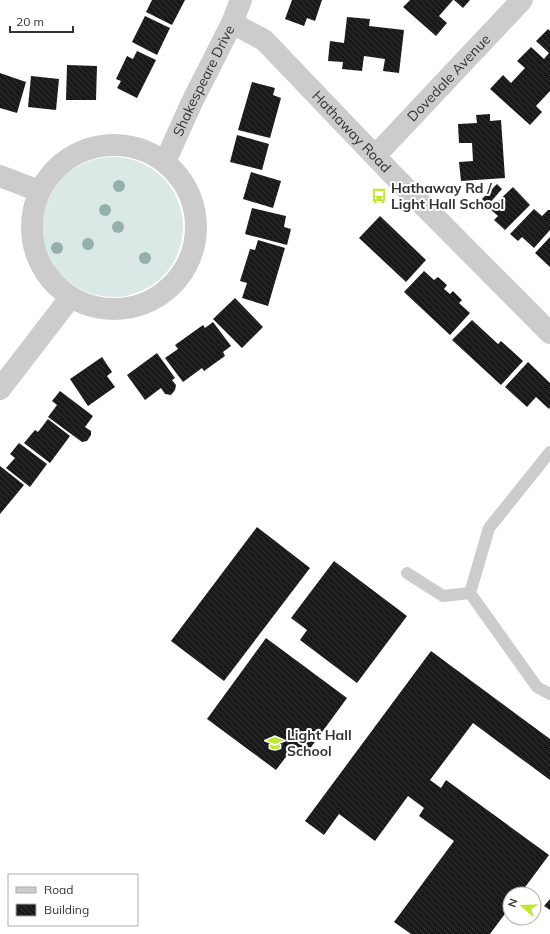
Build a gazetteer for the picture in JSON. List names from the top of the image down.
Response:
{
  "streets": {
    "street": ["Dovedale Avenue", "Shakespeare Drive", "Hathaway Road"]
  },
  "crossings": [
    ["Dovedale Avenue", "Hathaway Road"],
    ["Shakespeare Drive", "Hathaway Road"]
  ],
  "places": {
    "bus stop": ["Hathaway Rd / Light Hall School"],
    "school or university": ["Light Hall School"]
  },
  "legend": ["Road", "Building"],
  "scale_bar": "20 m",
  "north": "left"
}
